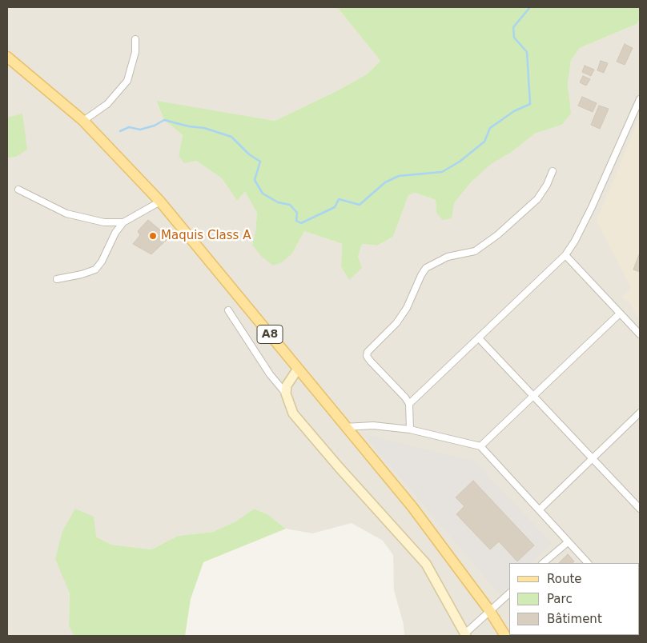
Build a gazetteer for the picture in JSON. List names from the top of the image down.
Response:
{
  "streets": {
    "main road": ["A8"]
  },
  "places": ["Maquis Class A"],
  "legend": ["Route", "Parc", "Bâtiment"]
}
